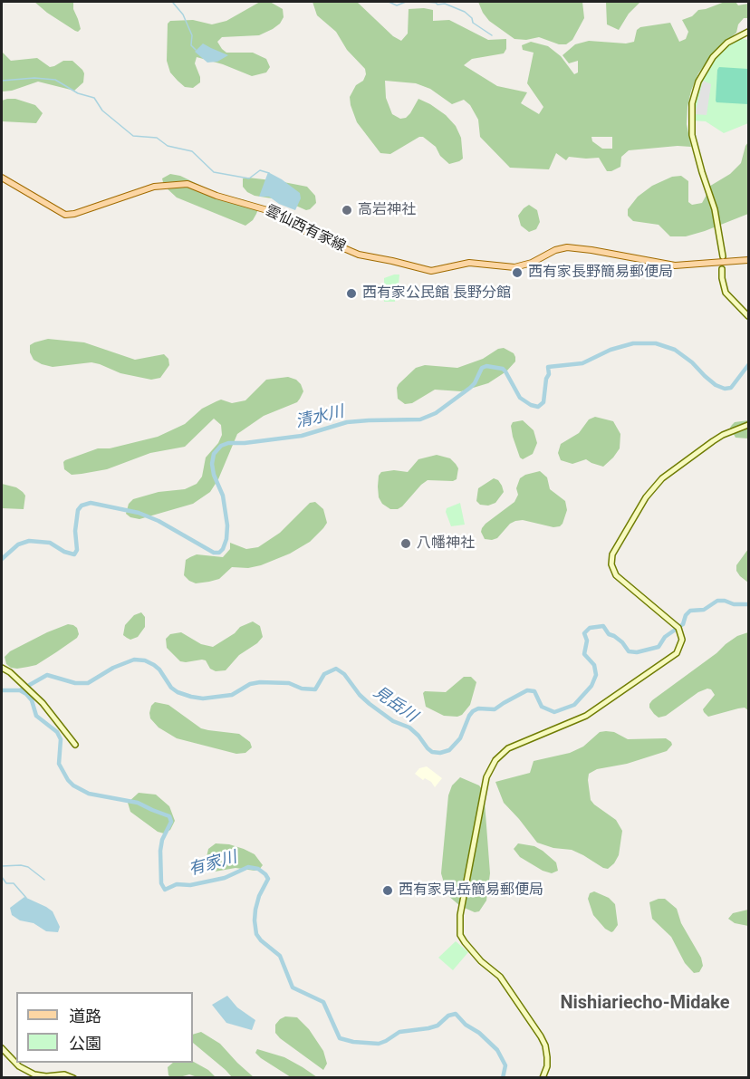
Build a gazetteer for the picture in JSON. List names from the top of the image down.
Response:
{
  "streets": {
    "main road": ["雲仙西有家線"]
  },
  "districts": ["Nishiariecho-Midake"],
  "water": ["清水川", "見岳川", "有家川"],
  "places": [
    "高岩神社",
    "西有家長野簡易郵便局",
    "西有家公民館 長野分館",
    "八幡神社",
    "西有家見岳簡易郵便局"
  ],
  "legend": ["道路", "公園"]
}
